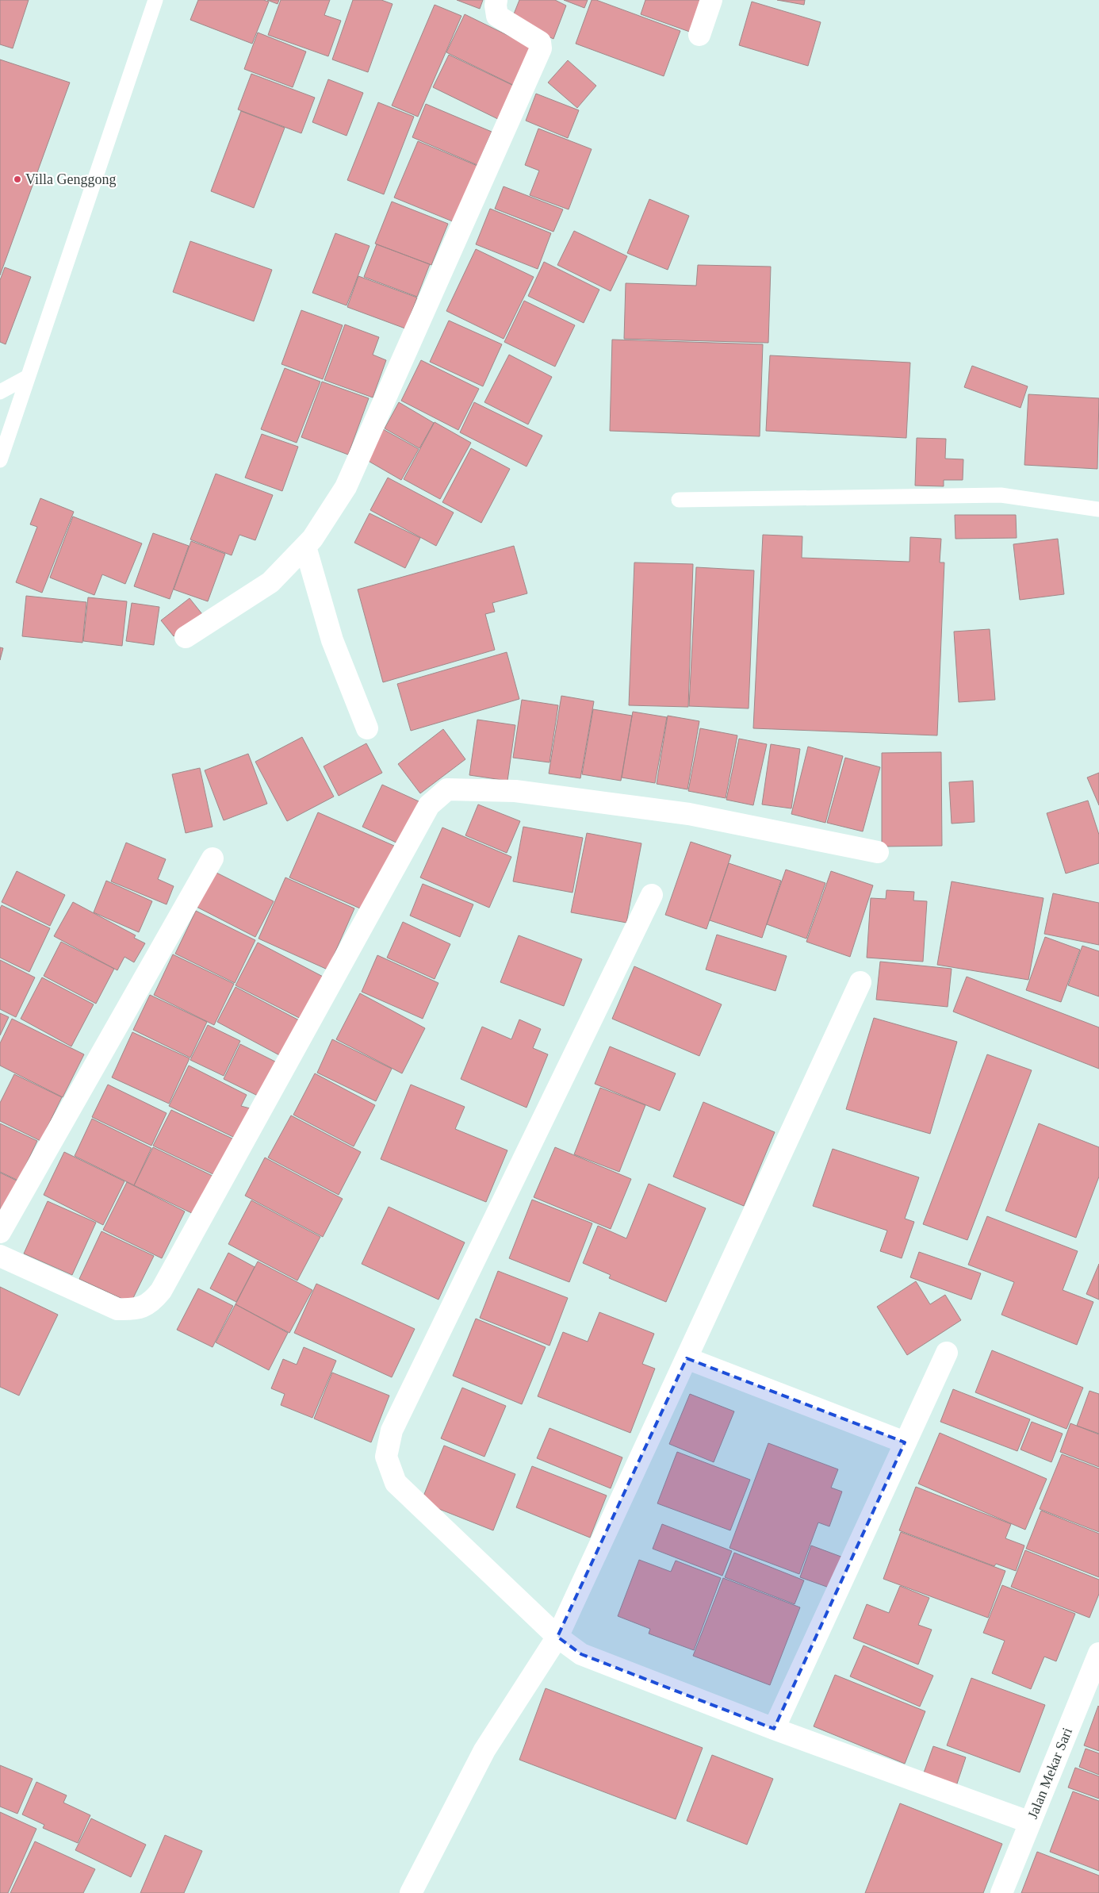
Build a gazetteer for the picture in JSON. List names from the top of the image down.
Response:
{
  "streets": {
    "street": ["Jalan Mekar Sari"]
  },
  "places": ["Villa Genggong"]
}
